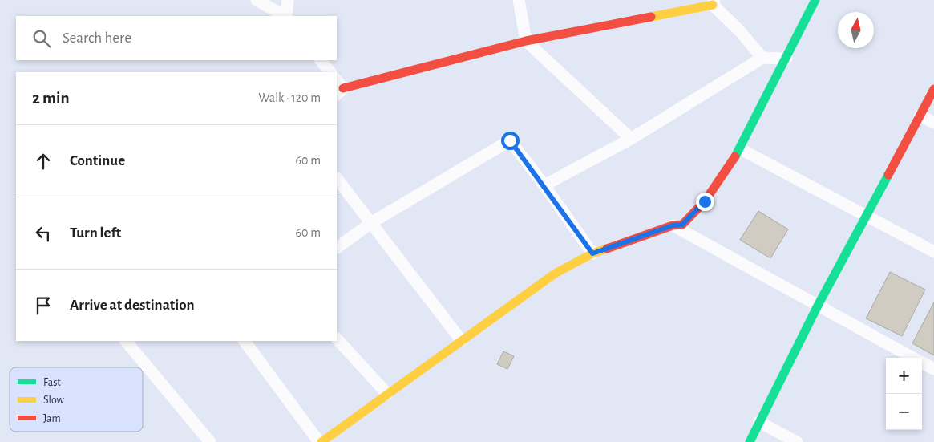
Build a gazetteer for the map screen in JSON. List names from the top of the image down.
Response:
{
  "legend": ["Fast", "Slow", "Jam"],
  "north": "top",
  "page": {
    "search": "Search here",
    "heading": ["2 min", "Walk · 120 m"],
    "list": [
      ["Continue", "60 m"],
      ["Turn left", "60 m"],
      "Arrive at destination"
    ],
    "map_buttons": ["+", "−"]
  }
}
